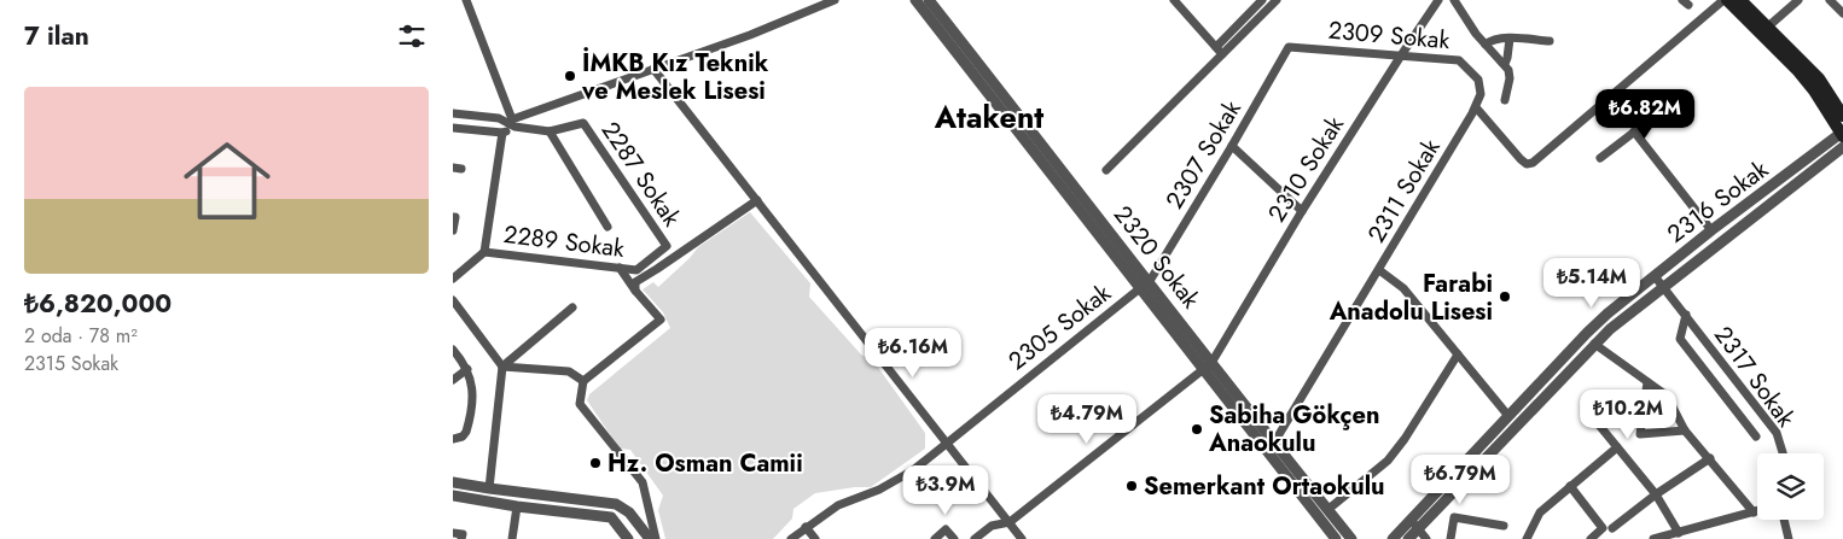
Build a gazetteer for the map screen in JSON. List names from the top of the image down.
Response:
{
  "streets": {
    "street": [
      "2309 Sokak",
      "2307 Sokak",
      "2310 Sokak",
      "2287 Sokak",
      "2311 Sokak",
      "2316 Sokak",
      "2289 Sokak",
      "2320 Sokak",
      "2305 Sokak",
      "2317 Sokak"
    ]
  },
  "crossings": [
    ["2309 Sokak", "2307 Sokak"],
    ["2309 Sokak", "2310 Sokak"],
    ["2309 Sokak", "2311 Sokak"],
    ["2307 Sokak", "2320 Sokak"],
    ["2307 Sokak", "2305 Sokak"],
    ["2310 Sokak", "2320 Sokak"],
    ["2287 Sokak", "2289 Sokak"],
    ["2311 Sokak", "2320 Sokak"],
    ["2316 Sokak", "2317 Sokak"],
    ["2320 Sokak", "2305 Sokak"]
  ],
  "districts": ["Atakent"],
  "places": [
    "İMKB Kız Teknik ve Meslek Lisesi",
    "Farabi Anadolu Lisesi",
    "Sabiha Gökçen Anaokulu",
    "Hz. Osman Camii",
    "Semerkant Ortaokulu"
  ],
  "page": {
    "heading": "7 ilan",
    "list": [
      {
        "name": "₺6,820,000",
        "note": "2 oda · 78 m² · 2315 Sokak"
      }
    ],
    "price": [
      "₺6.82M",
      "₺5.14M",
      "₺6.16M",
      "₺10.2M",
      "₺4.79M",
      "₺6.79M",
      "₺3.9M"
    ]
  }
}
